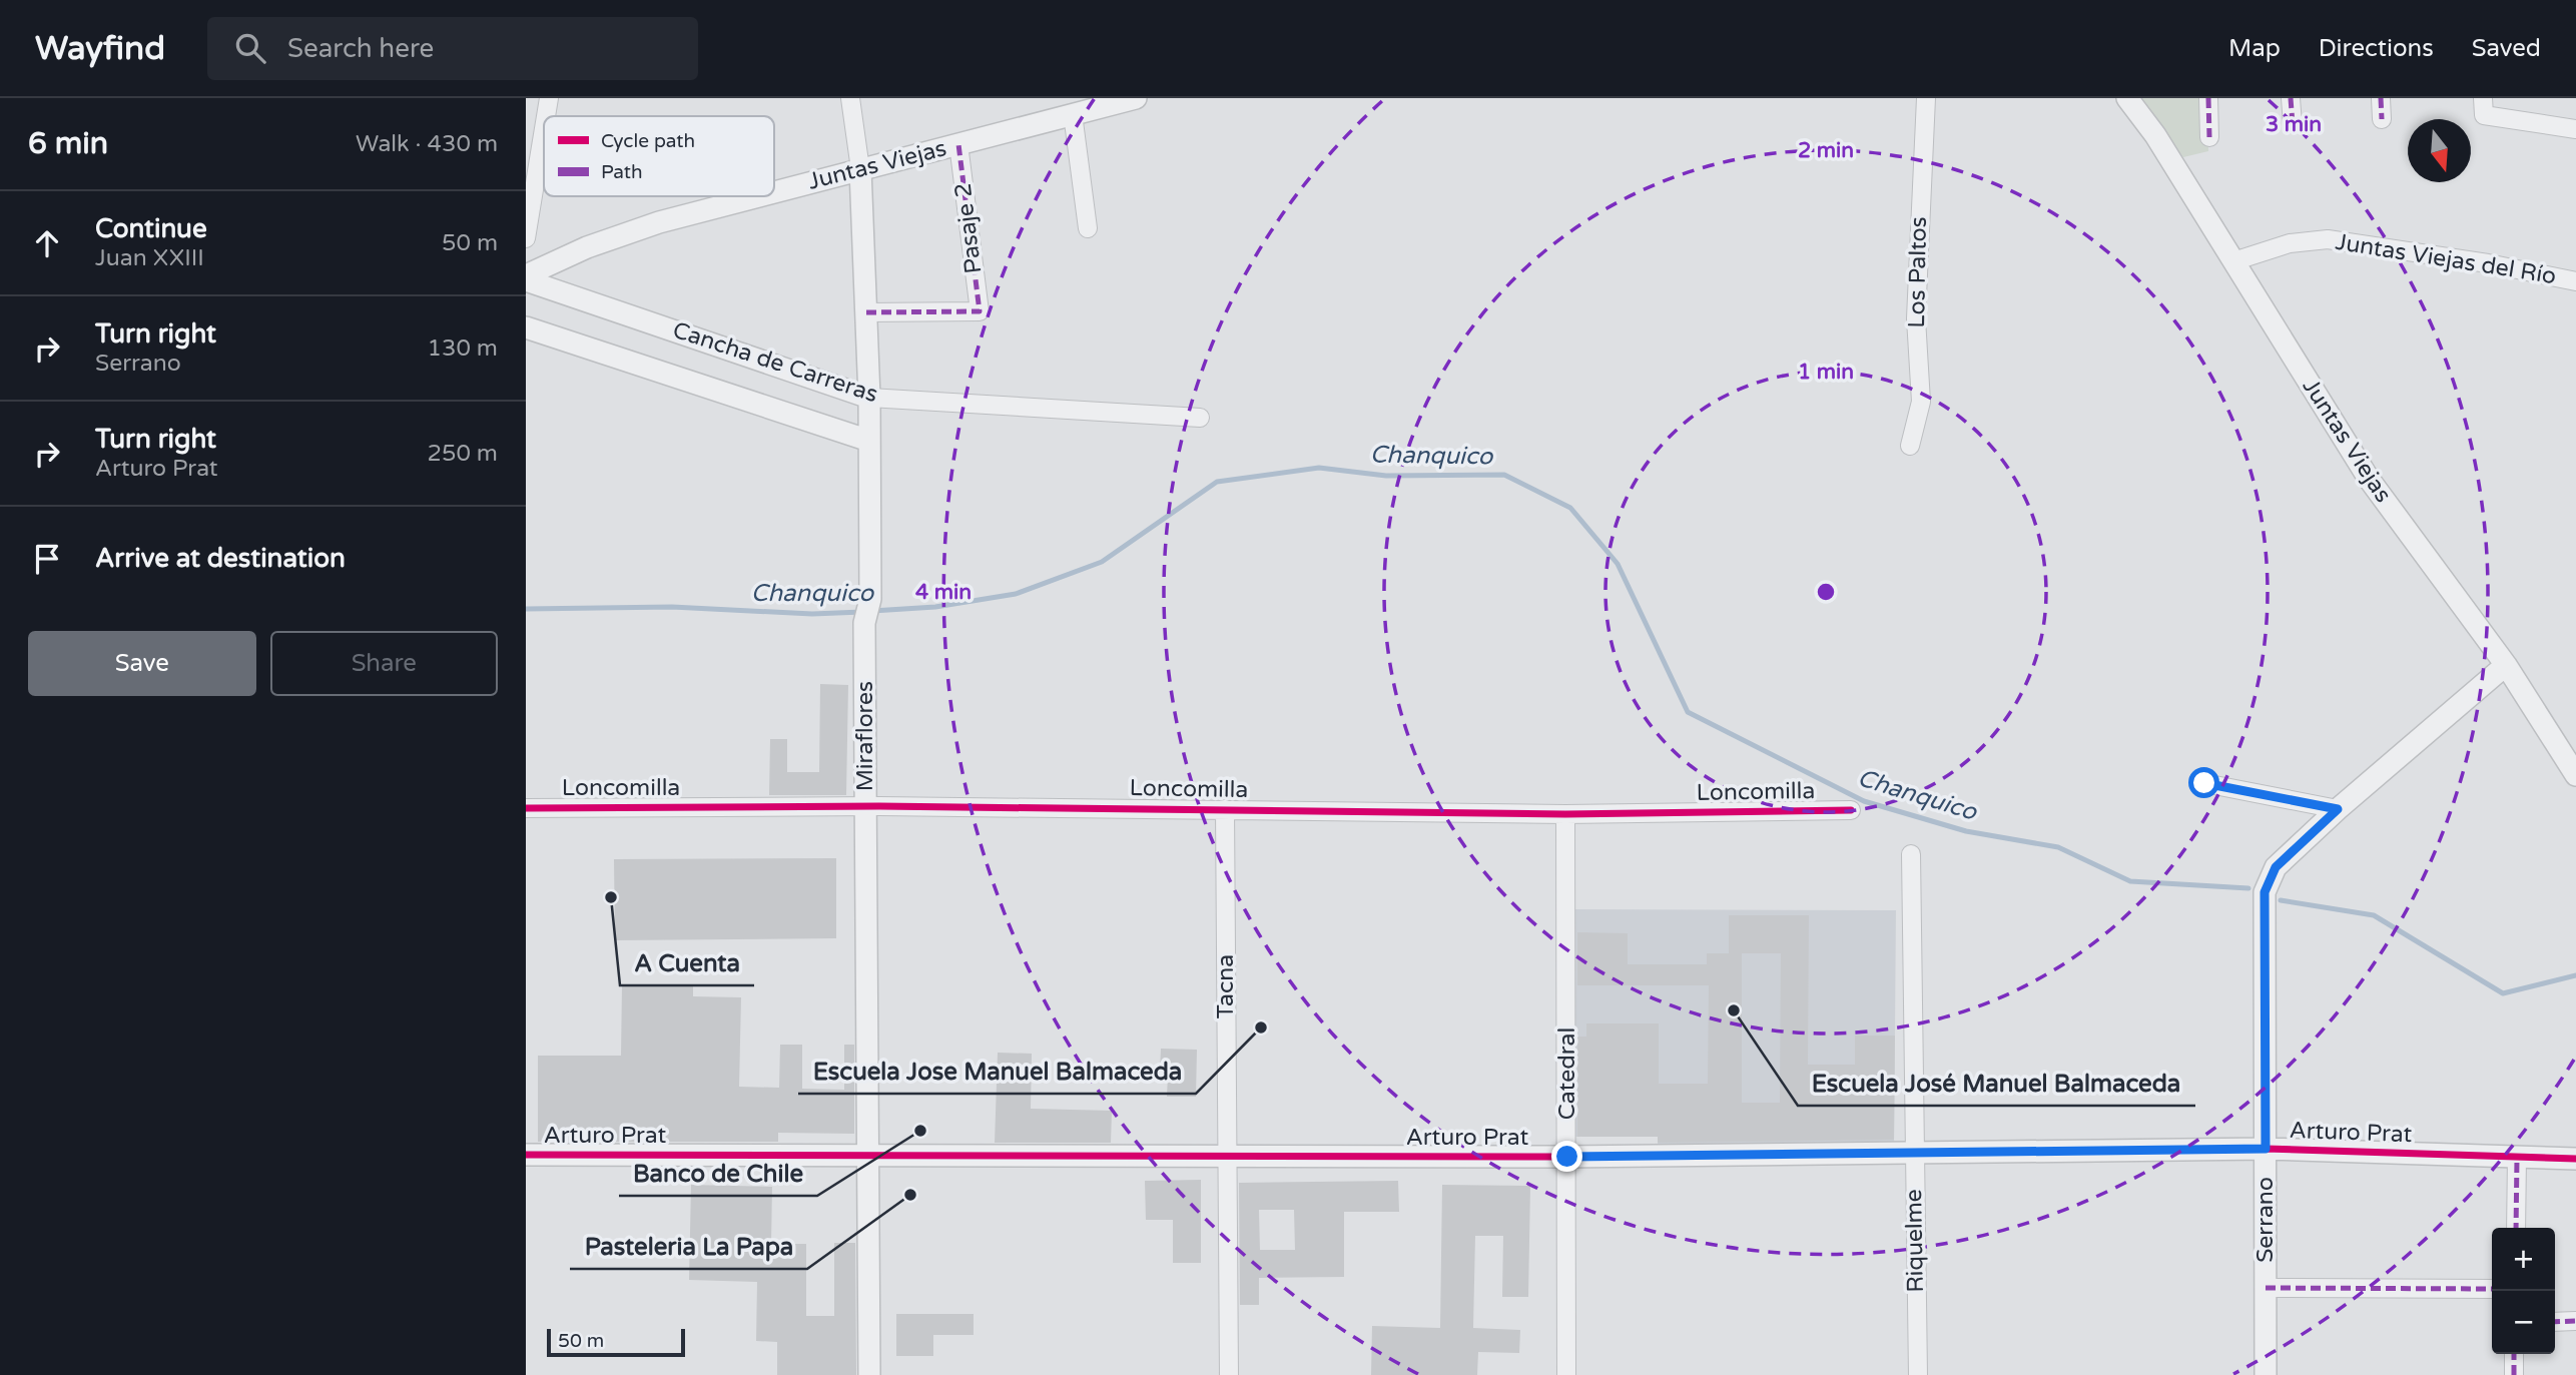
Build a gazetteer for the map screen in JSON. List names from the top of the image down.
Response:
{
  "streets": {
    "street": [
      "Juntas Viejas",
      "Pasaje 2",
      "Juntas Viejas del Río",
      "Los Paltos",
      "Cancha de Carreras",
      "Miraflores",
      "Loncomilla",
      "Tacna",
      "Catedral",
      "Arturo Prat",
      "Serrano",
      "Riquelme"
    ]
  },
  "crossings": [
    ["Juntas Viejas", "Pasaje 2"],
    ["Juntas Viejas", "Juntas Viejas del Río"],
    ["Juntas Viejas", "Cancha de Carreras"],
    ["Juntas Viejas", "Miraflores"],
    ["Juntas Viejas", "Serrano"],
    ["Pasaje 2", "Miraflores"],
    ["Cancha de Carreras", "Miraflores"],
    ["Miraflores", "Loncomilla"],
    ["Miraflores", "Arturo Prat"],
    ["Loncomilla", "Tacna"],
    ["Loncomilla", "Catedral"],
    ["Tacna", "Arturo Prat"],
    ["Catedral", "Arturo Prat"],
    ["Arturo Prat", "Serrano"],
    ["Arturo Prat", "Riquelme"]
  ],
  "water": ["Chanquico"],
  "places": [
    "A Cuenta",
    "Escuela José Manuel Balmaceda",
    "Escuela Jose Manuel Balmaceda",
    "Banco de Chile",
    "Pasteleria La Papa"
  ],
  "legend": ["Cycle path", "Path"],
  "scale_bar": "50 m",
  "north": "bottom",
  "page": {
    "header": "Wayfind",
    "search": "Search here",
    "nav": ["Map", "Directions", "Saved"],
    "heading": ["6 min", "Walk · 430 m"],
    "list": [
      ["Continue", "Juan XXIII", "50 m"],
      ["Turn right", "Serrano", "130 m"],
      ["Turn right", "Arturo Prat", "250 m"],
      "Arrive at destination"
    ],
    "buttons": ["Save", "Share"],
    "map_buttons": ["+", "−"],
    "scale": "50 m"
  },
  "rings": [
    "3 min",
    "2 min",
    "1 min",
    "4 min"
  ]
}
